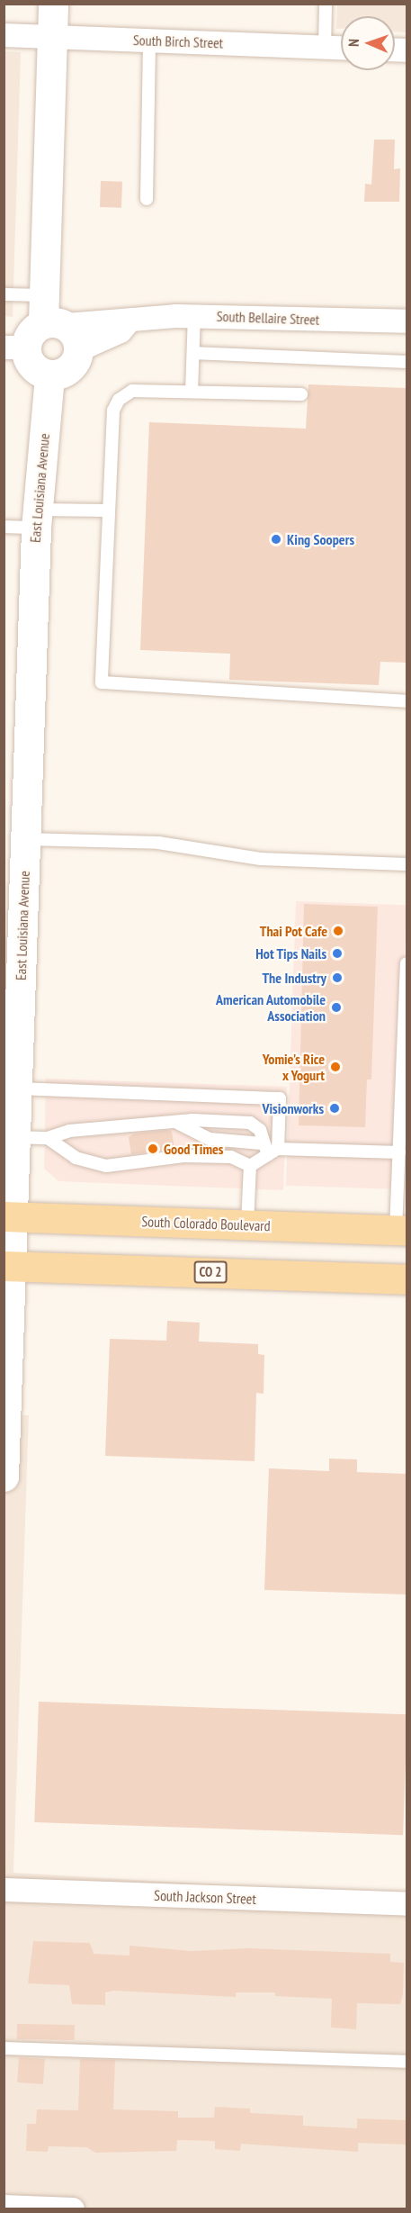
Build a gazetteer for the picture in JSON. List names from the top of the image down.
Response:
{
  "streets": {
    "main road": ["South Colorado Boulevard", "CO 2"],
    "street": [
      "South Birch Street",
      "South Bellaire Street",
      "East Louisiana Avenue",
      "South Jackson Street"
    ]
  },
  "crossings": [
    ["East Louisiana Avenue", "South Colorado Boulevard"],
    ["East Louisiana Avenue", "CO 2"]
  ],
  "places": [
    "King Soopers",
    "Thai Pot Cafe",
    "Hot Tips Nails",
    "The Industry",
    "American Automobile Association",
    "Yomie's Rice x Yogurt",
    "Visionworks",
    "Good Times"
  ],
  "north": "left"
}
